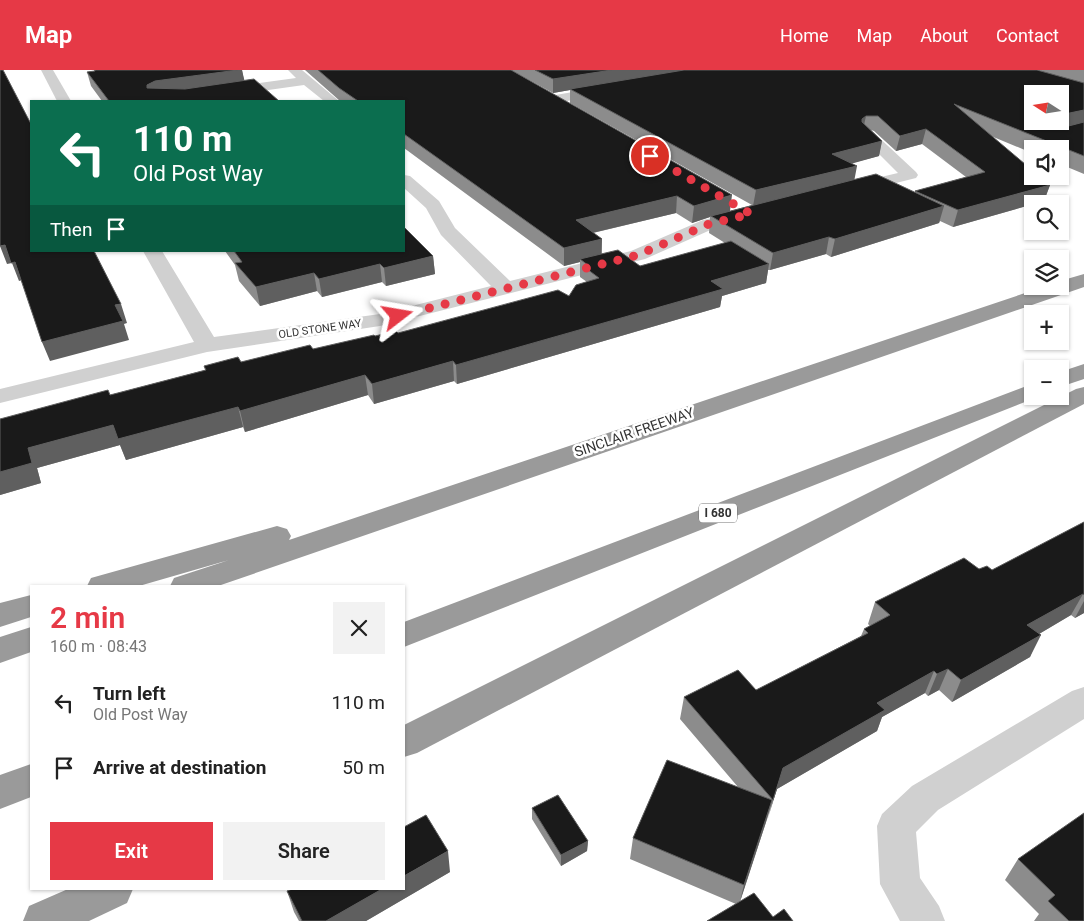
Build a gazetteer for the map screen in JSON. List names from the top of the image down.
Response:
{
  "streets": {
    "highway": ["SINCLAIR FREEWAY", "I 680"],
    "street": ["OLD STONE WAY"]
  },
  "north": "left",
  "page": {
    "header": "Map",
    "nav": [
      "Home",
      "Map",
      "About",
      "Contact"
    ],
    "map_buttons": ["+", "−"],
    "turn": ["110 m", "Old Post Way"],
    "then": "Then",
    "heading": ["2 min", "160 m · 08:43"],
    "list": [
      {
        "name": "Turn left",
        "note": "Old Post Way",
        "value": "110 m"
      },
      {
        "name": "Arrive at destination",
        "value": "50 m"
      }
    ],
    "buttons": ["Exit", "Share"]
  }
}
